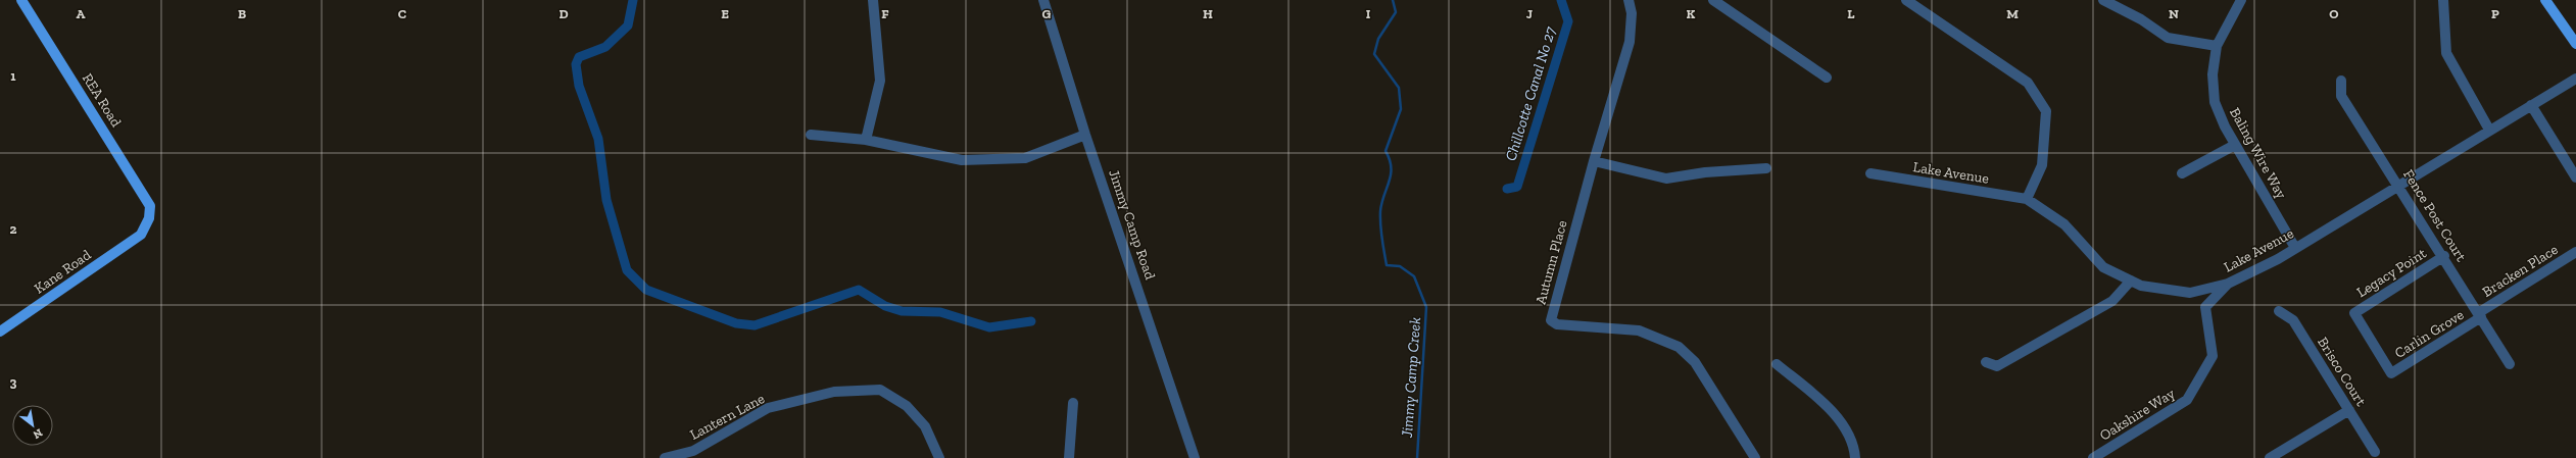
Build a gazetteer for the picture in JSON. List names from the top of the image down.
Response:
{
  "streets": {
    "main road": ["REA Road", "Kane Road"],
    "street": [
      "Baling Wire Way",
      "Lake Avenue",
      "Fence Post Court",
      "Jimmy Camp Road",
      "Autumn Place",
      "Bracken Place",
      "Legacy Point",
      "Carlin Grove",
      "Brisco Court",
      "Oakshire Way",
      "Lantern Lane"
    ]
  },
  "crossings": [
    ["REA Road", "Kane Road"],
    ["Baling Wire Way", "Lake Avenue"],
    ["Lake Avenue", "Fence Post Court"],
    ["Lake Avenue", "Oakshire Way"],
    ["Fence Post Court", "Bracken Place"],
    ["Fence Post Court", "Legacy Point"],
    ["Fence Post Court", "Carlin Grove"],
    ["Bracken Place", "Carlin Grove"],
    ["Legacy Point", "Carlin Grove"]
  ],
  "water": ["Chillcotte Canal No 27", "Jimmy Camp Creek"],
  "north": "bottom right",
  "grid": {
    "columns": [
      "A",
      "B",
      "C",
      "D",
      "E",
      "F",
      "G",
      "H",
      "I",
      "J",
      "K",
      "L",
      "M",
      "N",
      "O",
      "P"
    ],
    "rows": ["1", "2", "3"]
  }
}
